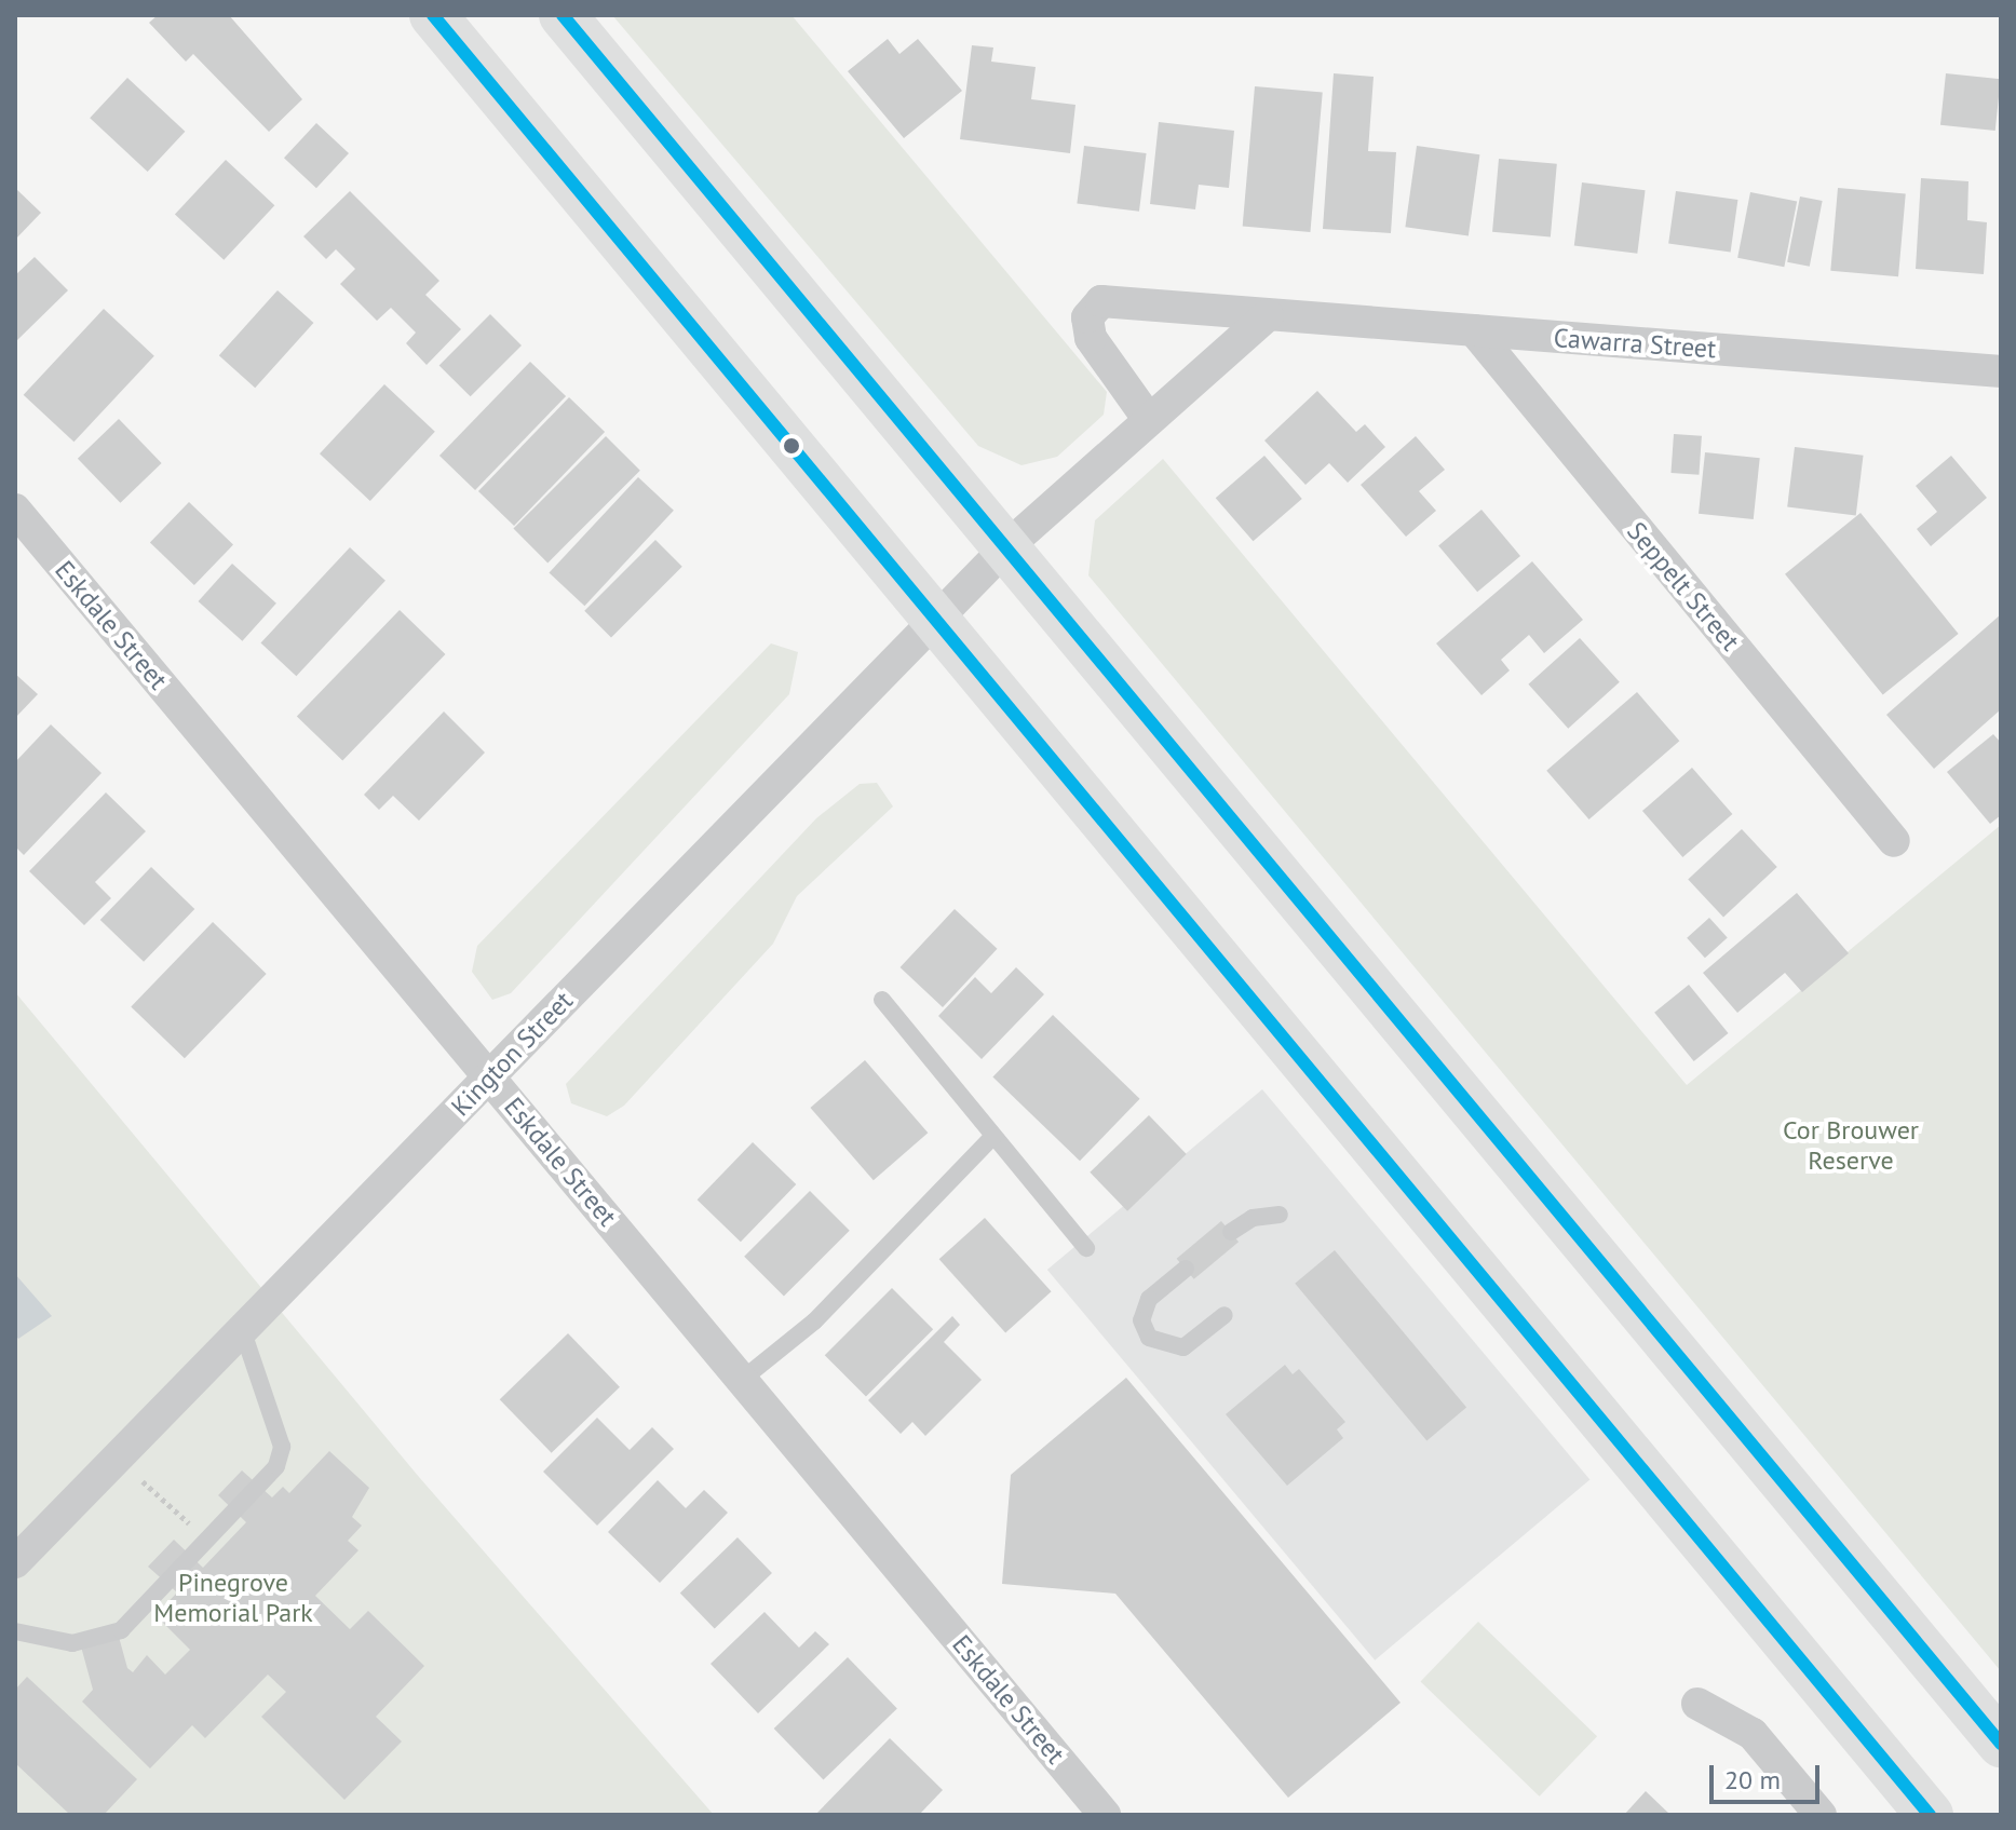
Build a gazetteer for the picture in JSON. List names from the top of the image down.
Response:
{
  "streets": {
    "street": [
      "Cawarra Street",
      "Seppelt Street",
      "Eskdale Street",
      "Kington Street"
    ]
  },
  "crossings": [
    ["Cawarra Street", "Seppelt Street"],
    ["Eskdale Street", "Kington Street"]
  ],
  "parks": ["Cor Brouwer Reserve", "Pinegrove Memorial Park"],
  "scale_bar": "20 m"
}
